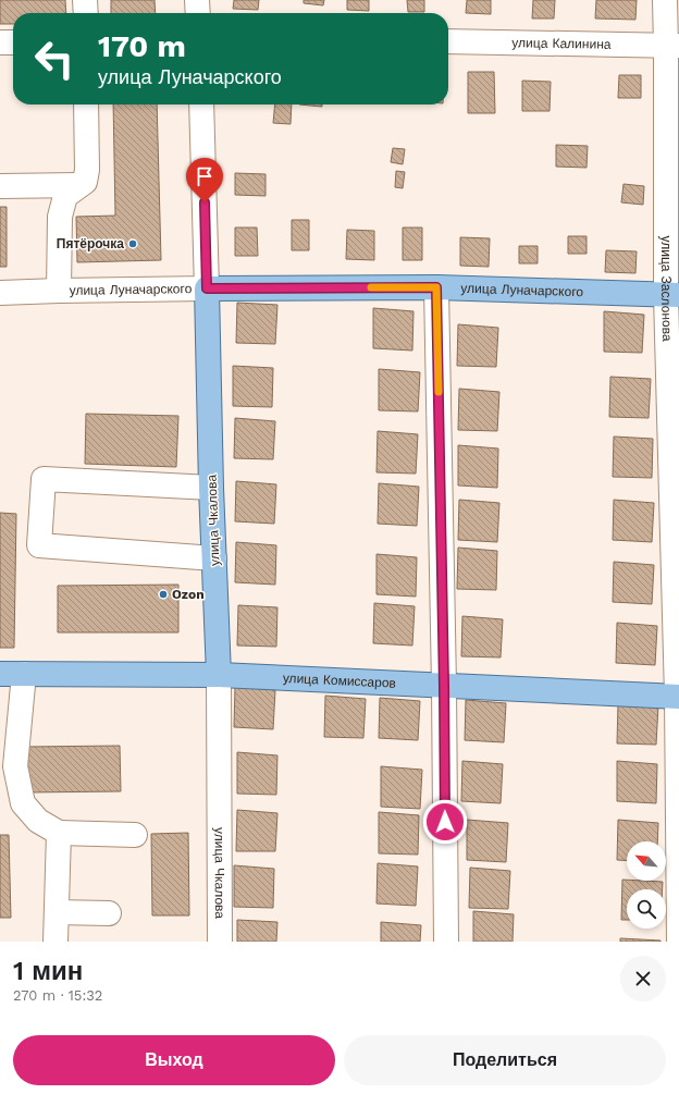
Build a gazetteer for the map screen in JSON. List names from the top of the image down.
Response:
{
  "streets": {
    "main road": ["улица Луначарского", "улица Чкалова", "улица Комиссаров"],
    "street": ["улица Калинина", "улица Заслонова"]
  },
  "crossings": [
    ["улица Калинина", "улица Заслонова"],
    ["улица Заслонова", "улица Луначарского"],
    ["улица Заслонова", "улица Комиссаров"],
    ["улица Луначарского", "улица Чкалова"],
    ["улица Чкалова", "улица Комиссаров"]
  ],
  "places": ["Пятёрочка", "Ozon"],
  "north": "top left",
  "page": {
    "turn": ["170 m", "улица Луначарского"],
    "heading": ["1 мин", "270 m · 15:32"],
    "buttons": ["Выход", "Поделиться"]
  }
}
